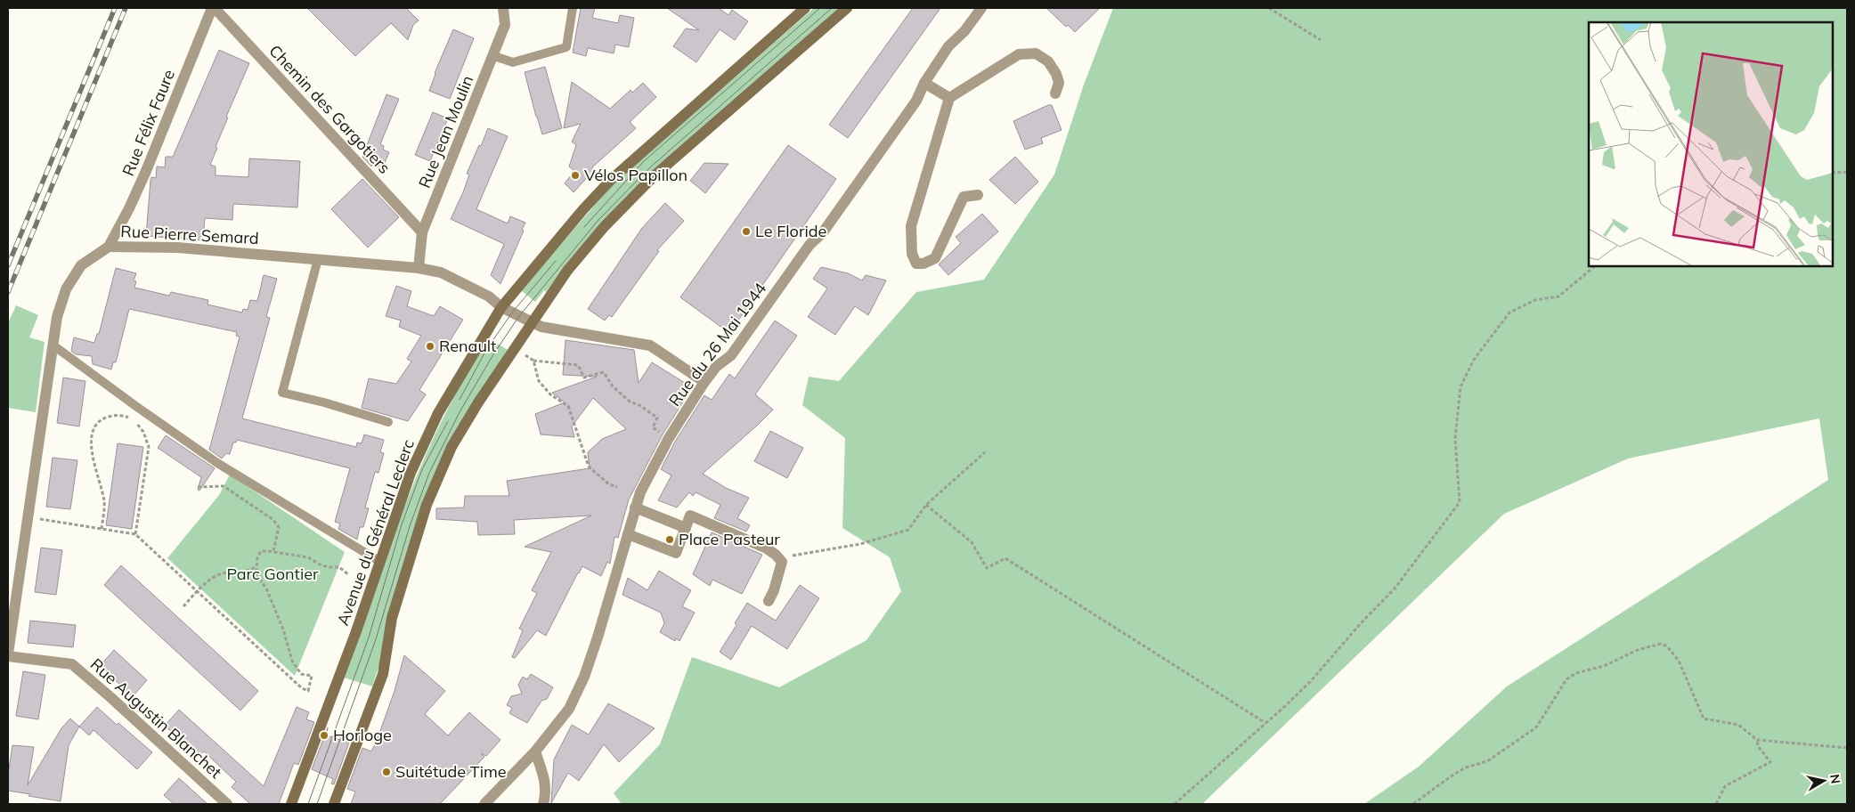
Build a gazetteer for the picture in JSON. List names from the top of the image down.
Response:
{
  "streets": {
    "main road": ["Avenue du Général Leclerc"],
    "street": [
      "Chemin des Gargotiers",
      "Rue Félix Faure",
      "Rue Jean Moulin",
      "Rue Pierre Semard",
      "Rue du 26 Mai 1944",
      "Rue Augustin Blanchet"
    ]
  },
  "crossings": [
    ["Chemin des Gargotiers", "Rue Félix Faure"],
    ["Chemin des Gargotiers", "Rue Jean Moulin"],
    ["Rue Félix Faure", "Rue Pierre Semard"],
    ["Rue Jean Moulin", "Rue Pierre Semard"],
    ["Rue Pierre Semard", "Rue du 26 Mai 1944"],
    ["Rue Pierre Semard", "Avenue du Général Leclerc"],
    ["Rue Pierre Semard", "Rue Augustin Blanchet"]
  ],
  "parks": ["Parc Gontier"],
  "places": [
    "Vélos Papillon",
    "Le Floride",
    "Renault",
    "Place Pasteur",
    "Horloge",
    "Suitétude Time"
  ],
  "north": "right"
}
